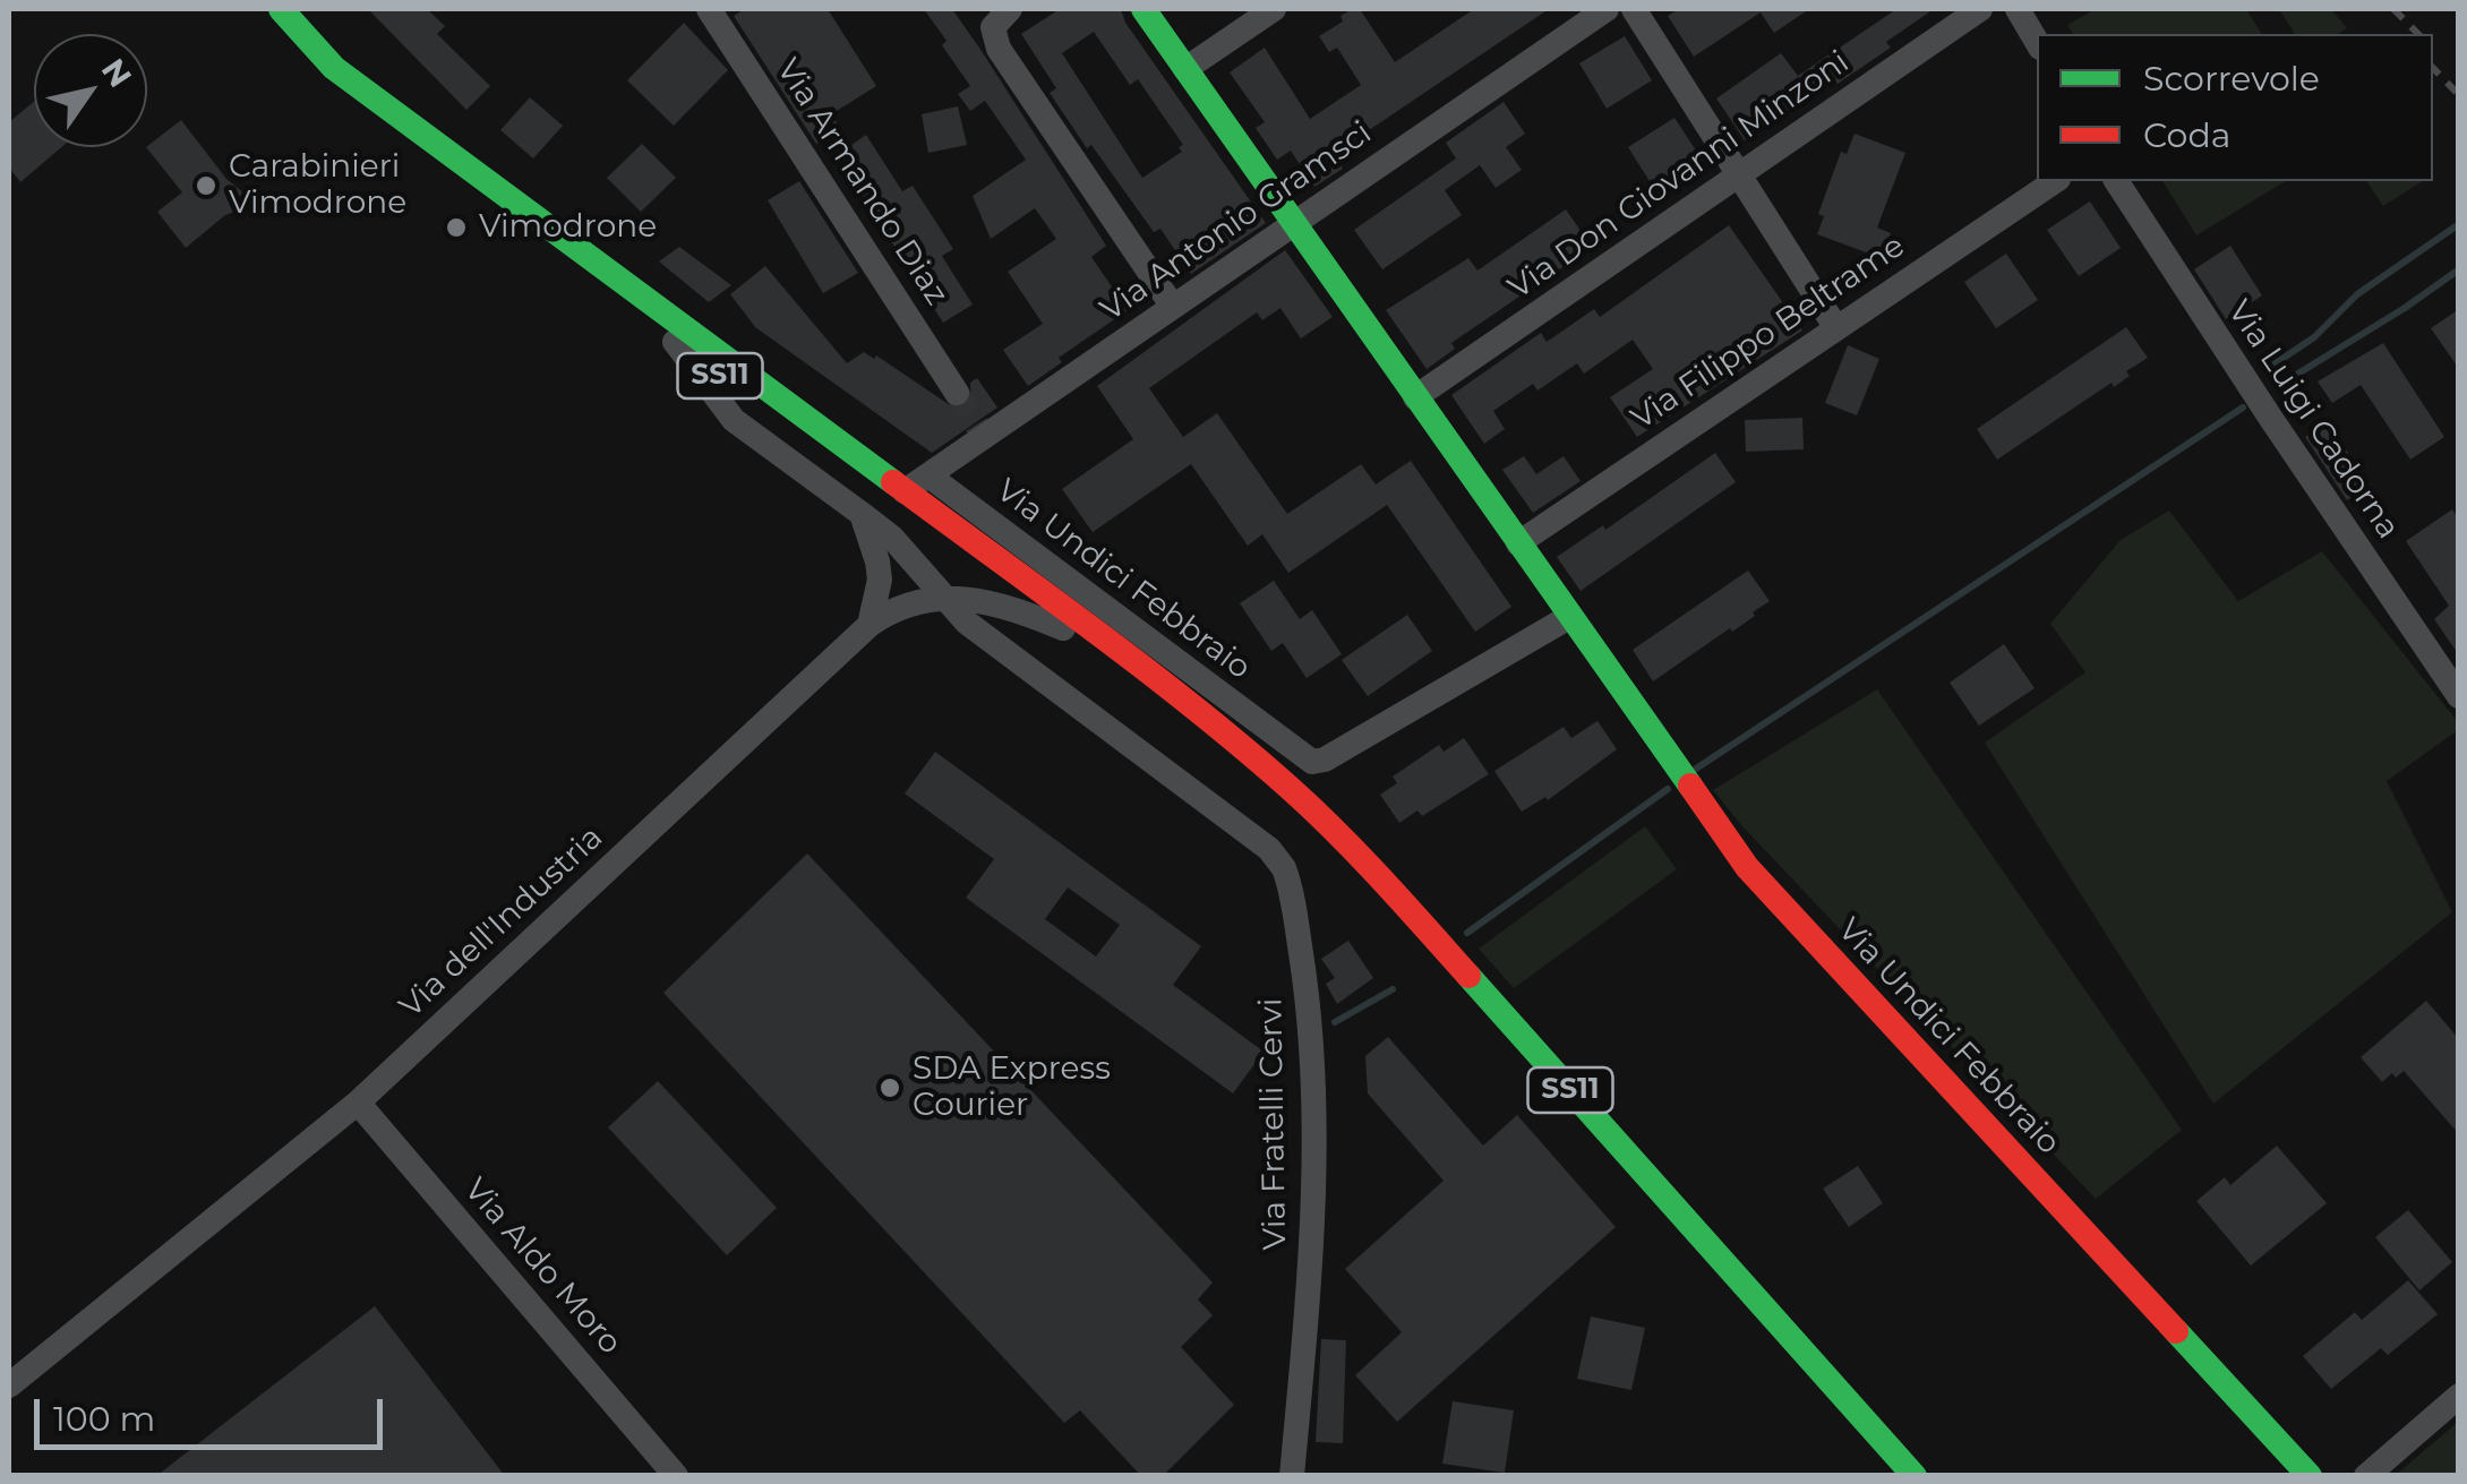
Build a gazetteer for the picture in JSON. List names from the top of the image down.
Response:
{
  "streets": {
    "main road": ["SS11", "Via Undici Febbraio"],
    "street": [
      "Via Don Giovanni Minzoni",
      "Via Armando Diaz",
      "Via Antonio Gramsci",
      "Via Filippo Beltrame",
      "Via Luigi Cadorna",
      "Via dell'Industria",
      "Via Fratelli Cervi",
      "Via Aldo Moro"
    ]
  },
  "crossings": [
    ["Via Don Giovanni Minzoni", "Via Undici Febbraio"],
    ["Via Antonio Gramsci", "SS11"],
    ["Via Antonio Gramsci", "Via Undici Febbraio"],
    ["Via Filippo Beltrame", "Via Undici Febbraio"],
    ["SS11", "Via dell'Industria"],
    ["SS11", "Via Fratelli Cervi"],
    ["Via dell'Industria", "Via Fratelli Cervi"],
    ["Via dell'Industria", "Via Aldo Moro"]
  ],
  "places": ["Carabinieri Vimodrone", "Vimodrone", "SDA Express Courier"],
  "legend": ["Scorrevole", "Coda"],
  "scale_bar": "100 m",
  "north": "top right"
}
